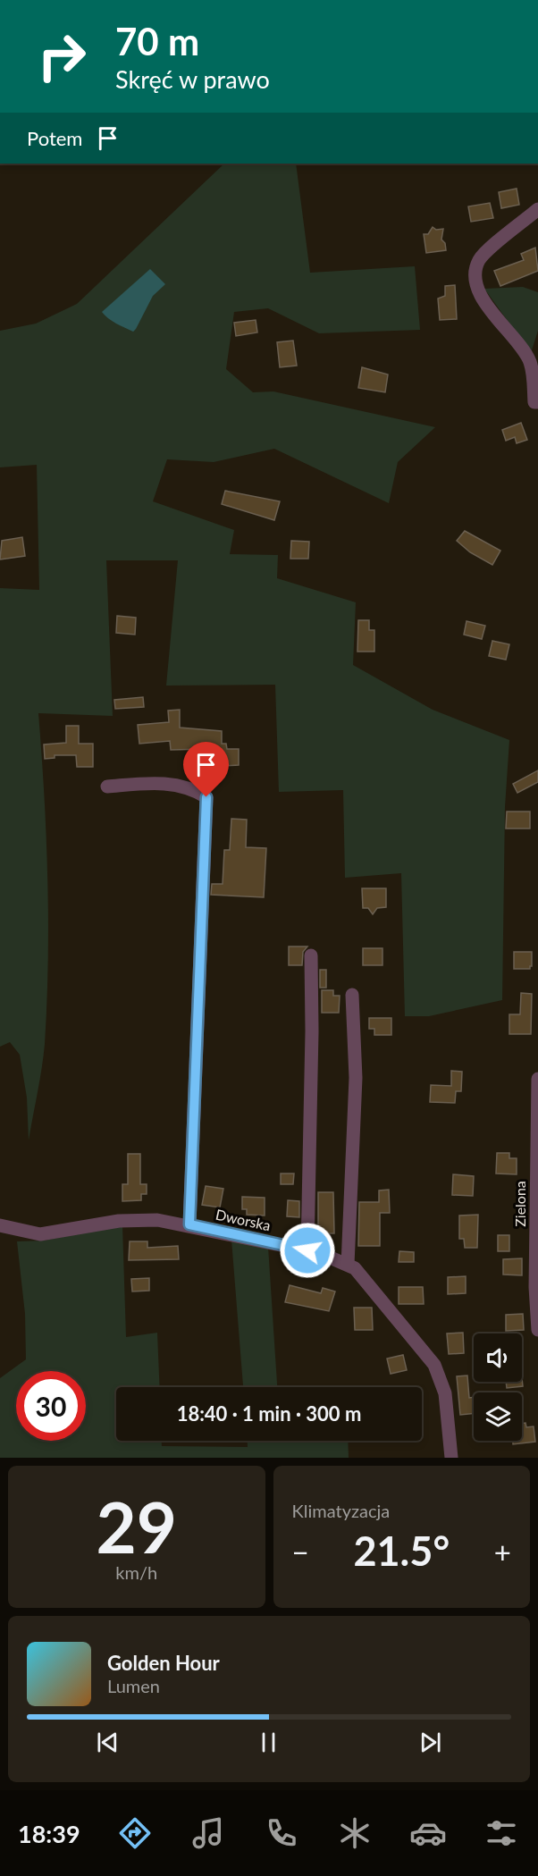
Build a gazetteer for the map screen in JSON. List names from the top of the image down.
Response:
{
  "streets": {
    "street": ["Zielona", "Dworska"]
  },
  "page": {
    "turn": ["70 m", "Skręć w prawo"],
    "then": "Potem",
    "limit": "30",
    "trip": "18:40 · 1 min · 300 m",
    "tile": [
      ["29", "km/h"],
      "Klimatyzacja"
    ],
    "heat": ["−", "21.5°", "+"],
    "song": ["Golden Hour", "Lumen"],
    "tabs": "18:39"
  }
}
